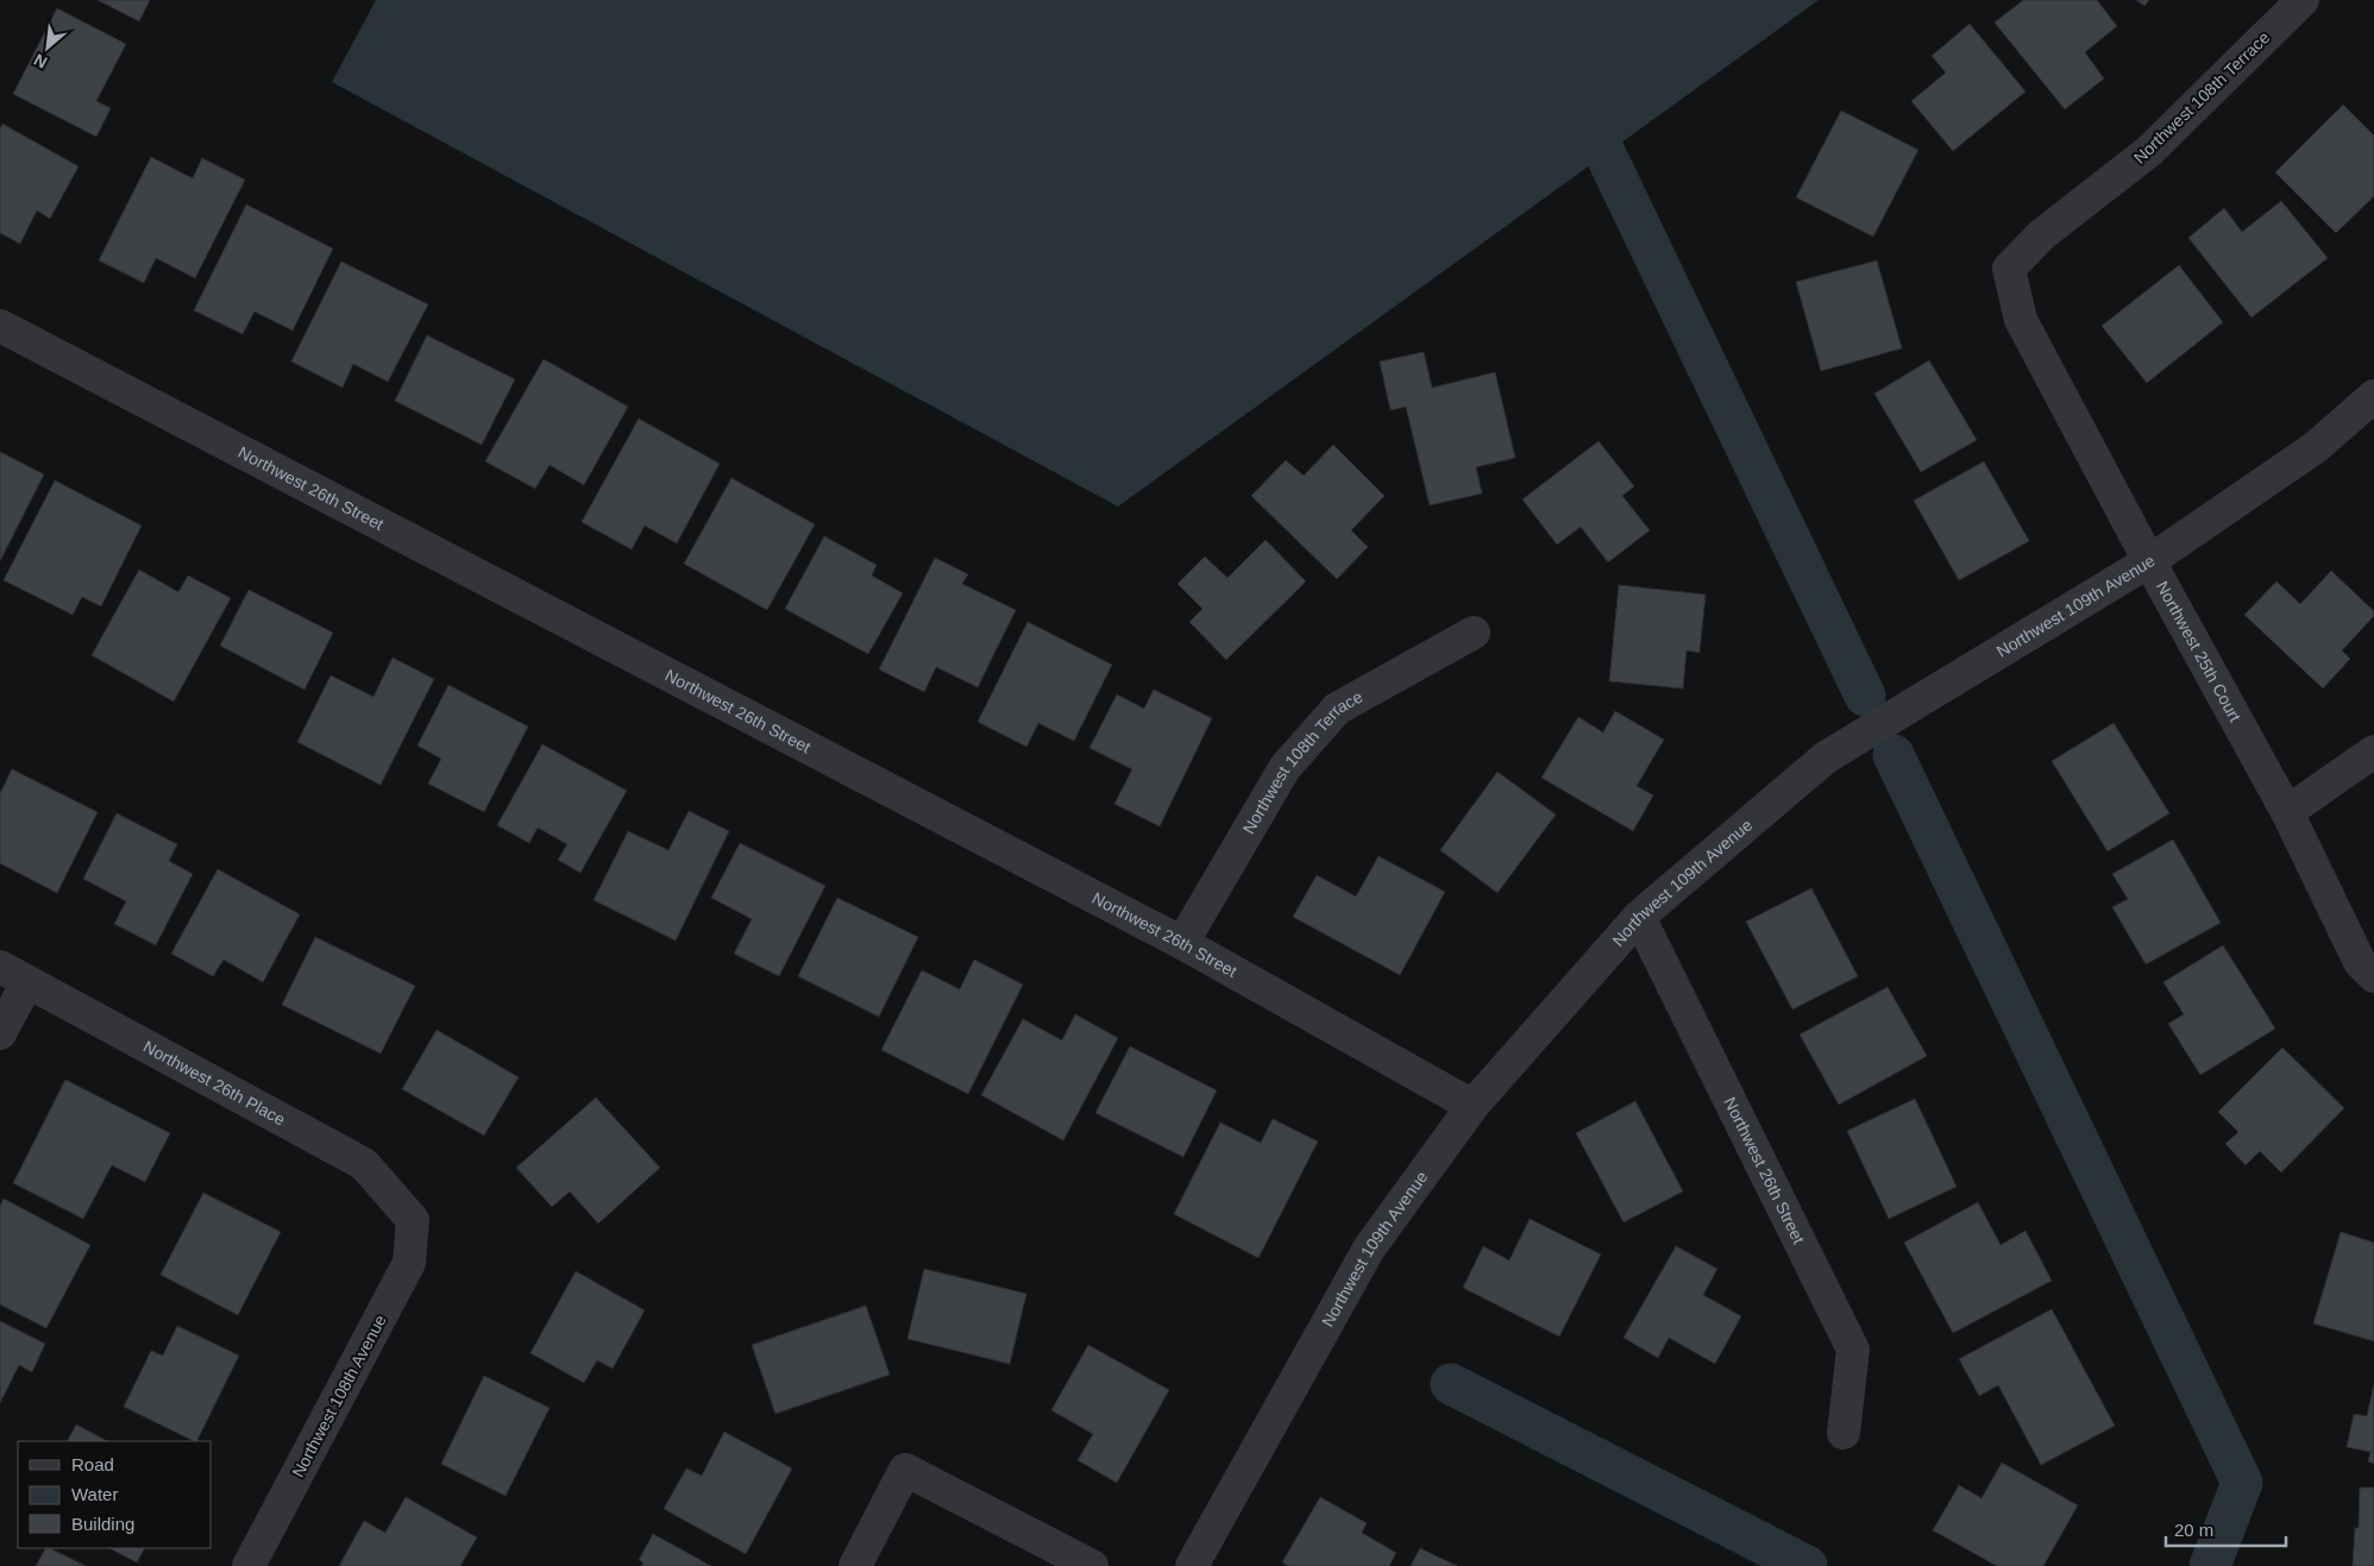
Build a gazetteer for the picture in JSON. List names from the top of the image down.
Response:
{
  "streets": {
    "street": [
      "Northwest 108th Terrace",
      "Northwest 26th Street",
      "Northwest 109th Avenue",
      "Northwest 25th Court",
      "Northwest 26th Place",
      "Northwest 108th Avenue"
    ]
  },
  "crossings": [
    ["Northwest 108th Terrace", "Northwest 26th Street"],
    ["Northwest 108th Terrace", "Northwest 25th Court"],
    ["Northwest 26th Street", "Northwest 109th Avenue"],
    ["Northwest 109th Avenue", "Northwest 25th Court"],
    ["Northwest 26th Place", "Northwest 108th Avenue"]
  ],
  "legend": ["Road", "Water", "Building"],
  "scale_bar": "20 m",
  "north": "bottom left"
}
